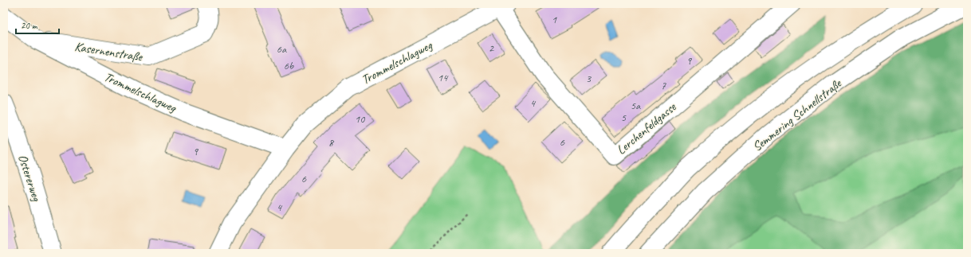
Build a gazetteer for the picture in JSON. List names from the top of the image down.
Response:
{
  "streets": {
    "main road": [
      "Kasernenstraße",
      "Trommelschlagweg",
      "Semmering Schnellstraße",
      "Lerchenfeldgasse",
      "Ostererweg"
    ]
  },
  "crossings": [
    ["Kasernenstraße", "Trommelschlagweg"],
    ["Trommelschlagweg", "Lerchenfeldgasse"]
  ],
  "house_numbers": [
    "1",
    "2",
    "6a",
    "9",
    "6b",
    "14",
    "3",
    "7",
    "4",
    "5a",
    "5",
    "10",
    "6",
    "8",
    "9",
    "6",
    "4"
  ],
  "scale_bar": "20 m"
}
